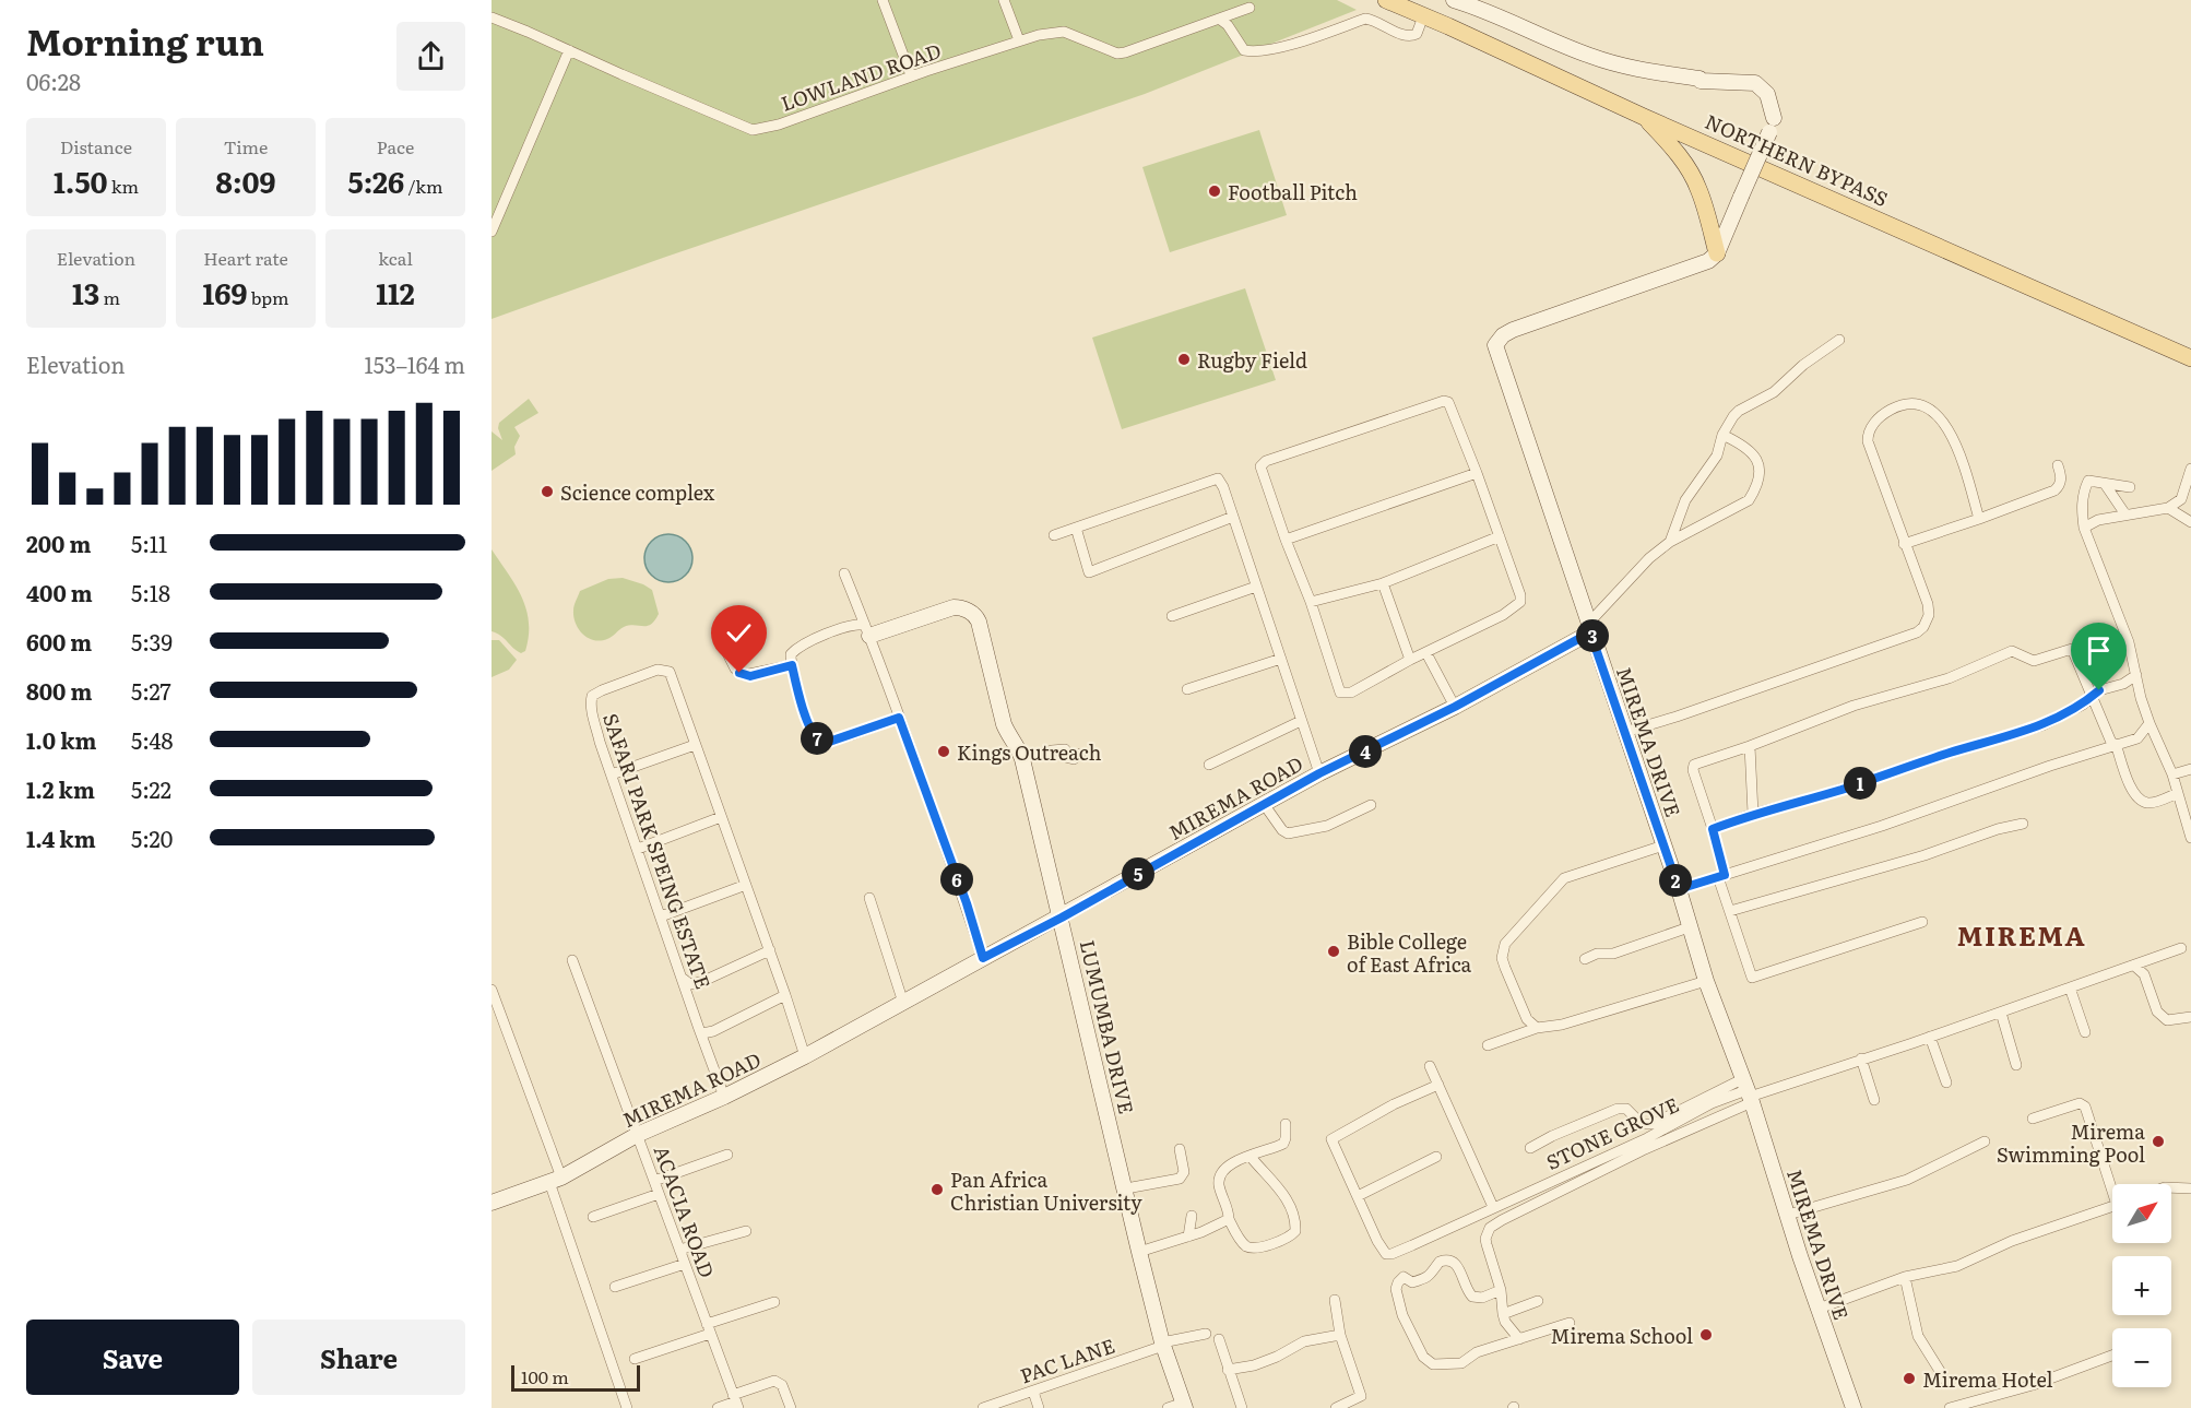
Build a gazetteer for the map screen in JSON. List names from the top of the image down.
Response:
{
  "streets": {
    "main road": ["NORTHERN BYPASS"],
    "street": [
      "LOWLAND ROAD",
      "MIREMA DRIVE",
      "MIREMA ROAD",
      "SAFARI PARK SPEING ESTATE",
      "LUMUMBA DRIVE",
      "STONE GROVE",
      "ACACIA ROAD",
      "PAC LANE"
    ]
  },
  "crossings": [
    ["MIREMA DRIVE", "MIREMA ROAD"],
    ["MIREMA DRIVE", "STONE GROVE"],
    ["MIREMA ROAD", "SAFARI PARK SPEING ESTATE"],
    ["MIREMA ROAD", "LUMUMBA DRIVE"],
    ["MIREMA ROAD", "ACACIA ROAD"],
    ["LUMUMBA DRIVE", "PAC LANE"]
  ],
  "districts": ["MIREMA"],
  "places": [
    "Football Pitch",
    "Rugby Field",
    "Science complex",
    "Kings Outreach",
    "Bible College of East Africa",
    "Mirema Swimming Pool",
    "Pan Africa Christian University",
    "Mirema School",
    "Mirema Hotel"
  ],
  "scale_bar": "100 m",
  "north": "top right",
  "page": {
    "heading": ["Morning run", "06:28"],
    "stats": [
      ["Distance", "1.50 km"],
      ["Time", "8:09"],
      ["Pace", "5:26 /km"],
      ["Elevation", "13 m"],
      ["Heart rate", "169 bpm"],
      ["kcal", "112"]
    ],
    "chart": ["Elevation", "153–164 m"],
    "list": [
      {
        "name": "200 m",
        "note": "5:11"
      },
      {
        "name": "400 m",
        "note": "5:18"
      },
      {
        "name": "600 m",
        "note": "5:39"
      },
      {
        "name": "800 m",
        "note": "5:27"
      },
      {
        "name": "1.0 km",
        "note": "5:48"
      },
      {
        "name": "1.2 km",
        "note": "5:22"
      },
      {
        "name": "1.4 km",
        "note": "5:20"
      }
    ],
    "pins": [
      "3",
      "7",
      "4",
      "1",
      "5",
      "6",
      "2"
    ],
    "map_buttons": ["+", "−"],
    "buttons": ["Save", "Share"],
    "scale": "100 m"
  }
}
